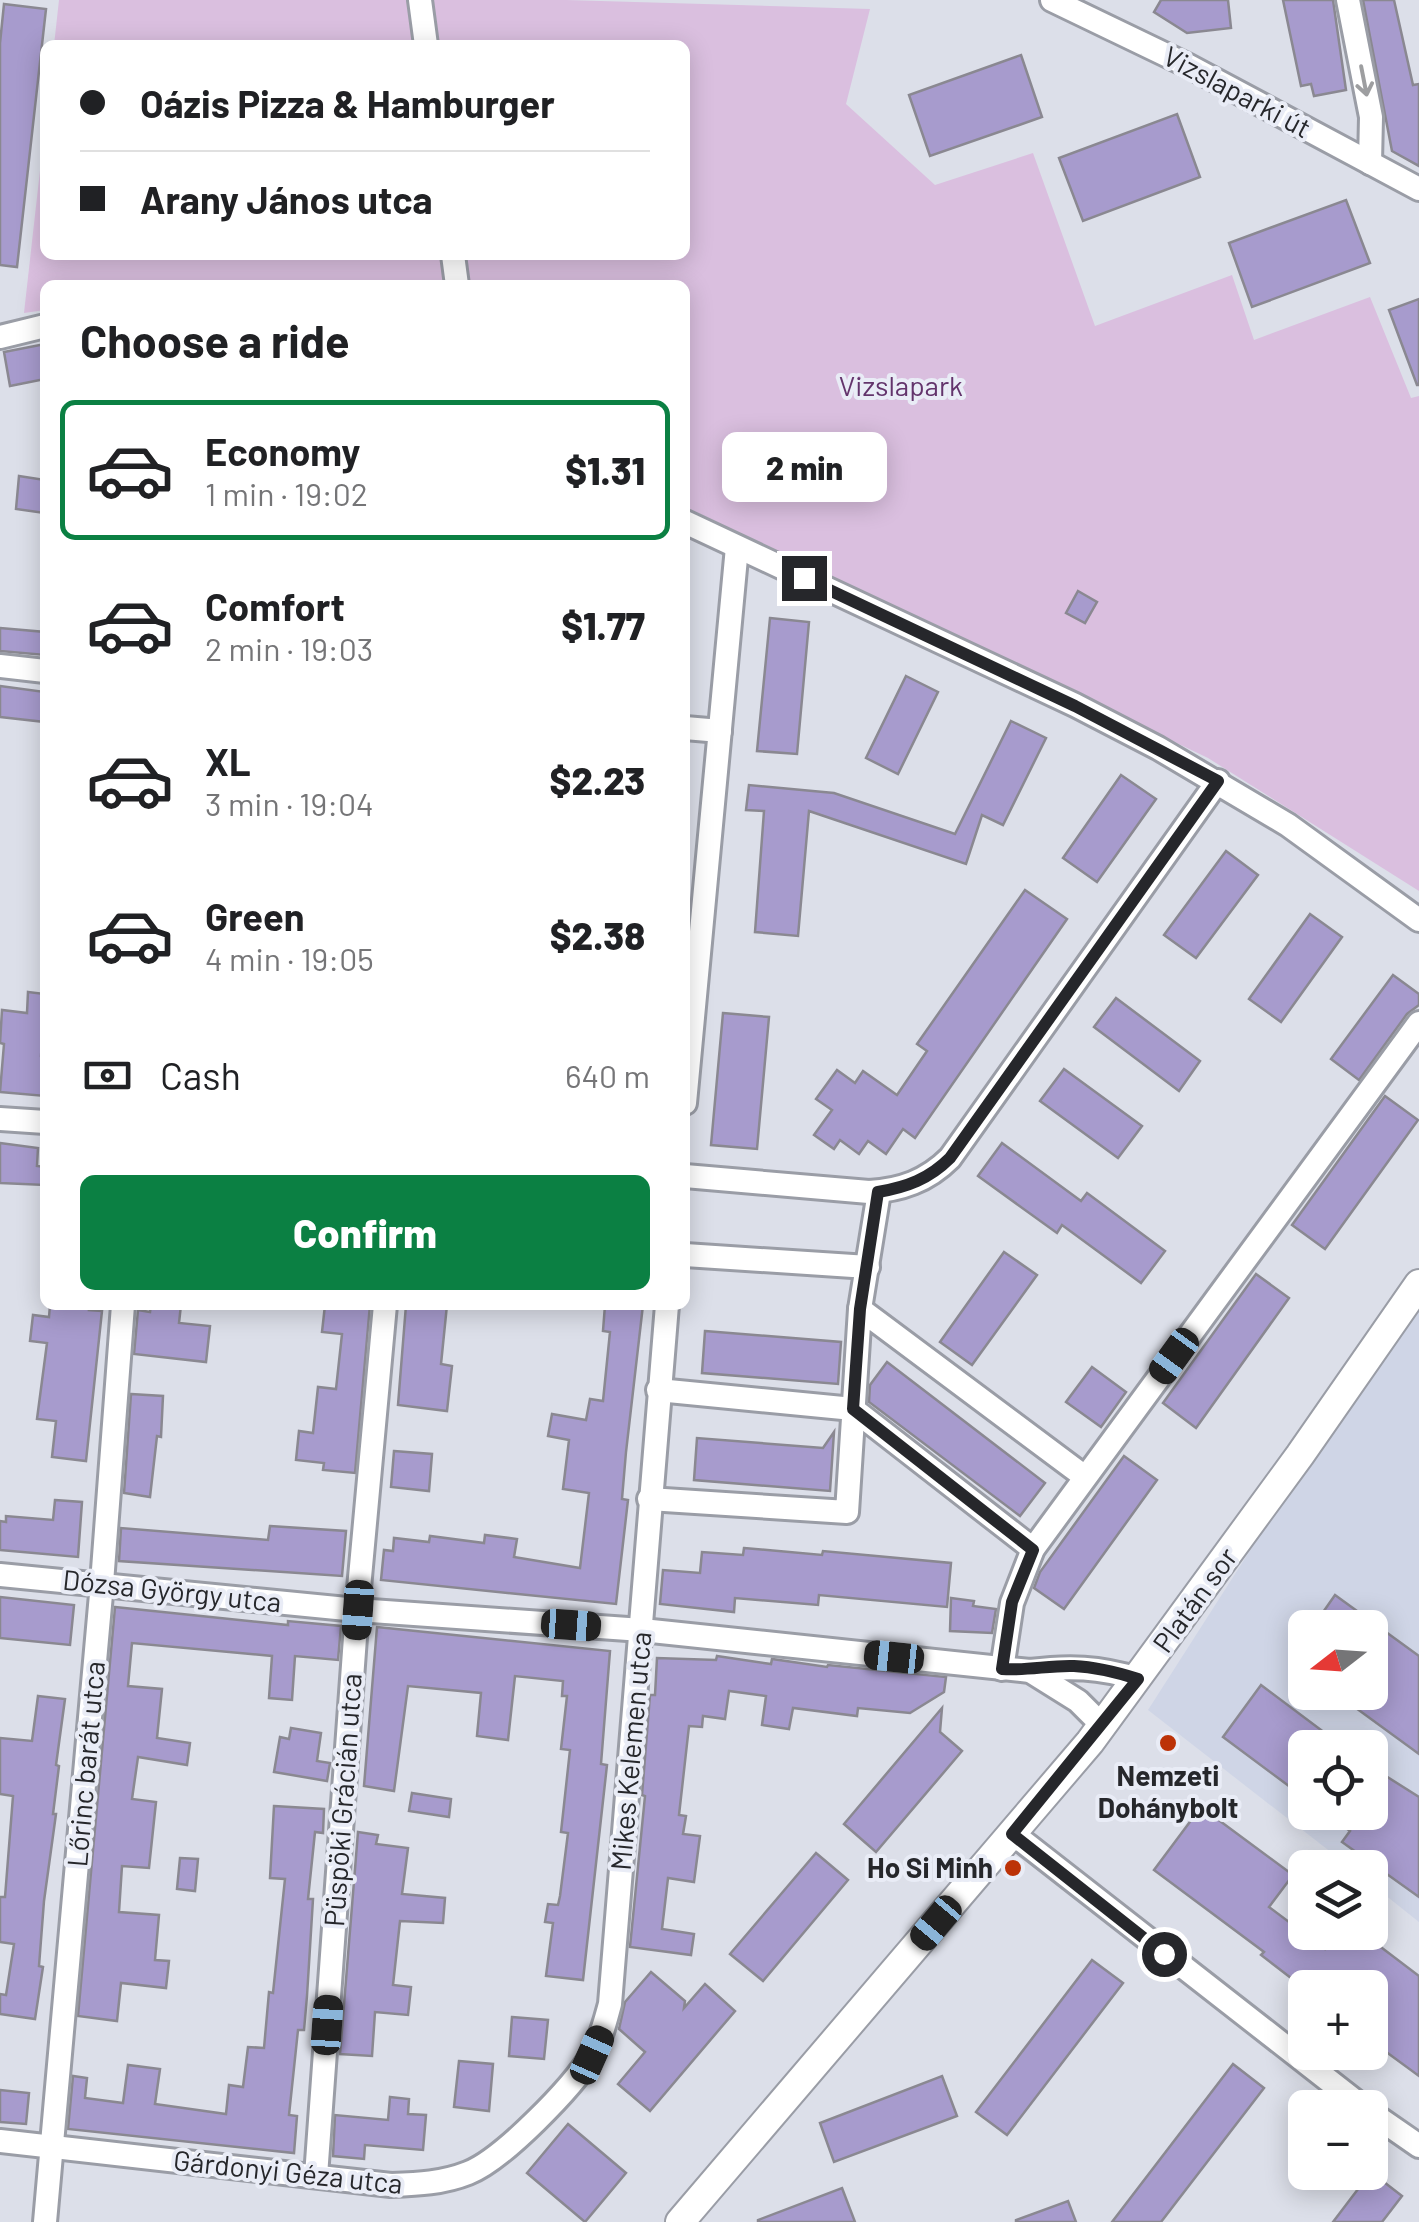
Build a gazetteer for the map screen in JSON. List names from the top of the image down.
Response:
{
  "streets": {
    "street": [
      "Vizslaparki út",
      "Dózsa György utca",
      "Platán sor",
      "Mikes Kelemen utca",
      "Lőrinc barát utca",
      "Püspöki Grácián utca",
      "Gárdonyi Géza utca"
    ]
  },
  "crossings": [
    ["Dózsa György utca", "Platán sor"],
    ["Dózsa György utca", "Mikes Kelemen utca"],
    ["Dózsa György utca", "Lőrinc barát utca"],
    ["Dózsa György utca", "Püspöki Grácián utca"],
    ["Mikes Kelemen utca", "Gárdonyi Géza utca"],
    ["Lőrinc barát utca", "Gárdonyi Géza utca"],
    ["Püspöki Grácián utca", "Gárdonyi Géza utca"]
  ],
  "parks": ["Vizslapark"],
  "places": ["Nemzeti Dohánybolt", "Ho Si Minh"],
  "north": "left",
  "page": {
    "banner": ["Oázis Pizza & Hamburger", "Arany János utca"],
    "heading": "Choose a ride",
    "list": [
      {
        "name": "Economy",
        "note": "1 min · 19:02",
        "value": "$1.31"
      },
      {
        "name": "Comfort",
        "note": "2 min · 19:03",
        "value": "$1.77"
      },
      {
        "name": "XL",
        "note": "3 min · 19:04",
        "value": "$2.23"
      },
      {
        "name": "Green",
        "note": "4 min · 19:05",
        "value": "$2.38"
      }
    ],
    "bubble": "2 min",
    "pay": ["Cash", "640 m"],
    "buttons": "Confirm",
    "map_buttons": ["+", "−"]
  }
}
